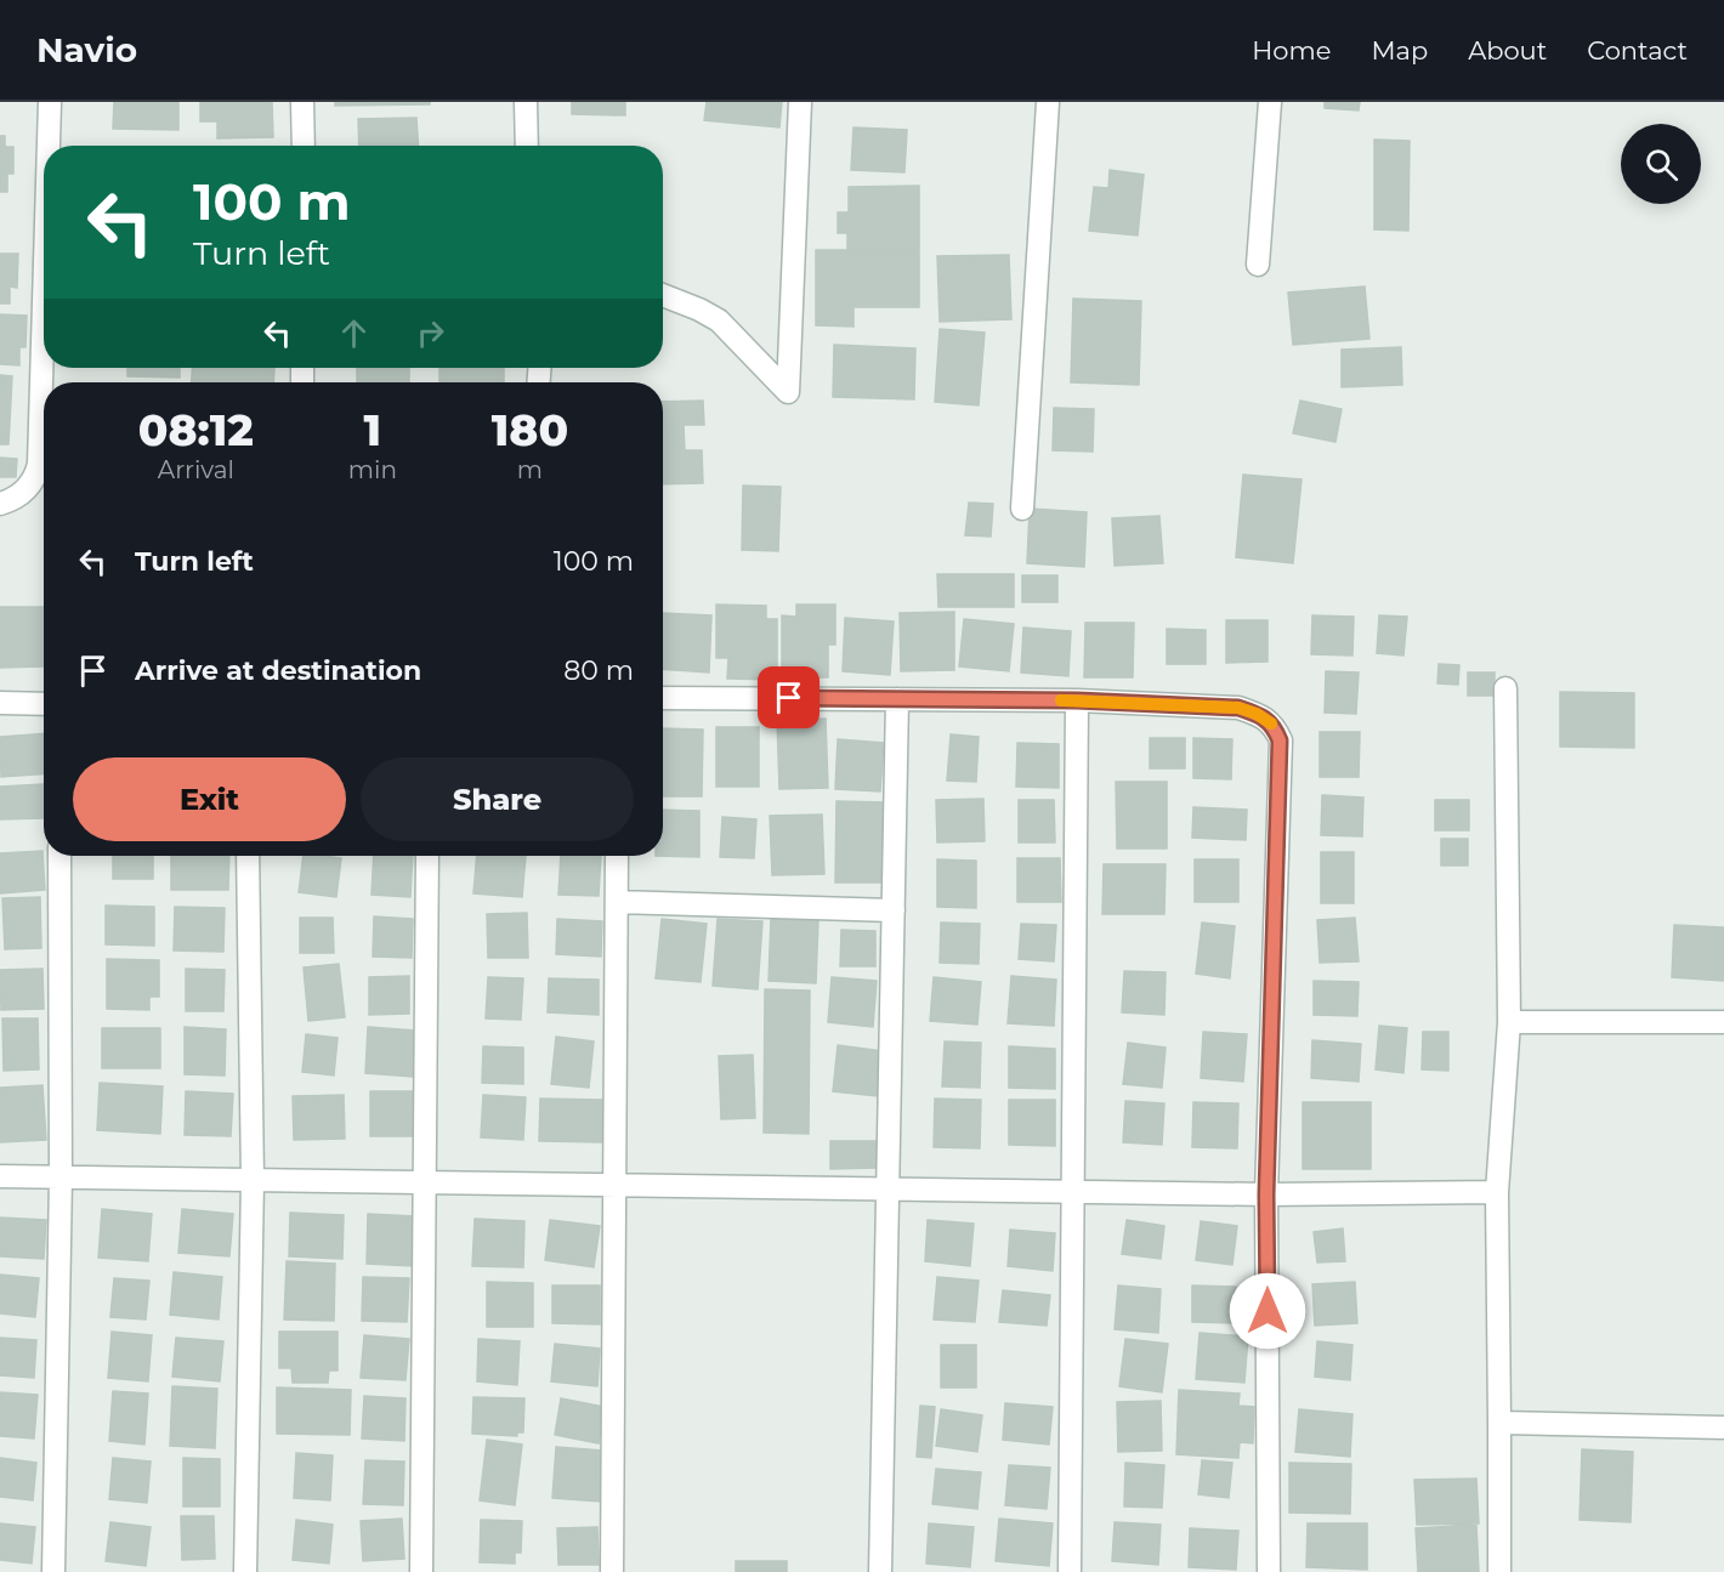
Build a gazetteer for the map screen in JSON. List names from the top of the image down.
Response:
{
  "page": {
    "header": "Navio",
    "nav": [
      "Home",
      "Map",
      "About",
      "Contact"
    ],
    "turn": ["100 m", "Turn left"],
    "eta": [
      "08:12",
      "Arrival",
      "1",
      "min",
      "180",
      "m"
    ],
    "list": [
      {
        "name": "Turn left",
        "value": "100 m"
      },
      {
        "name": "Arrive at destination",
        "value": "80 m"
      }
    ],
    "buttons": ["Exit", "Share"]
  }
}
